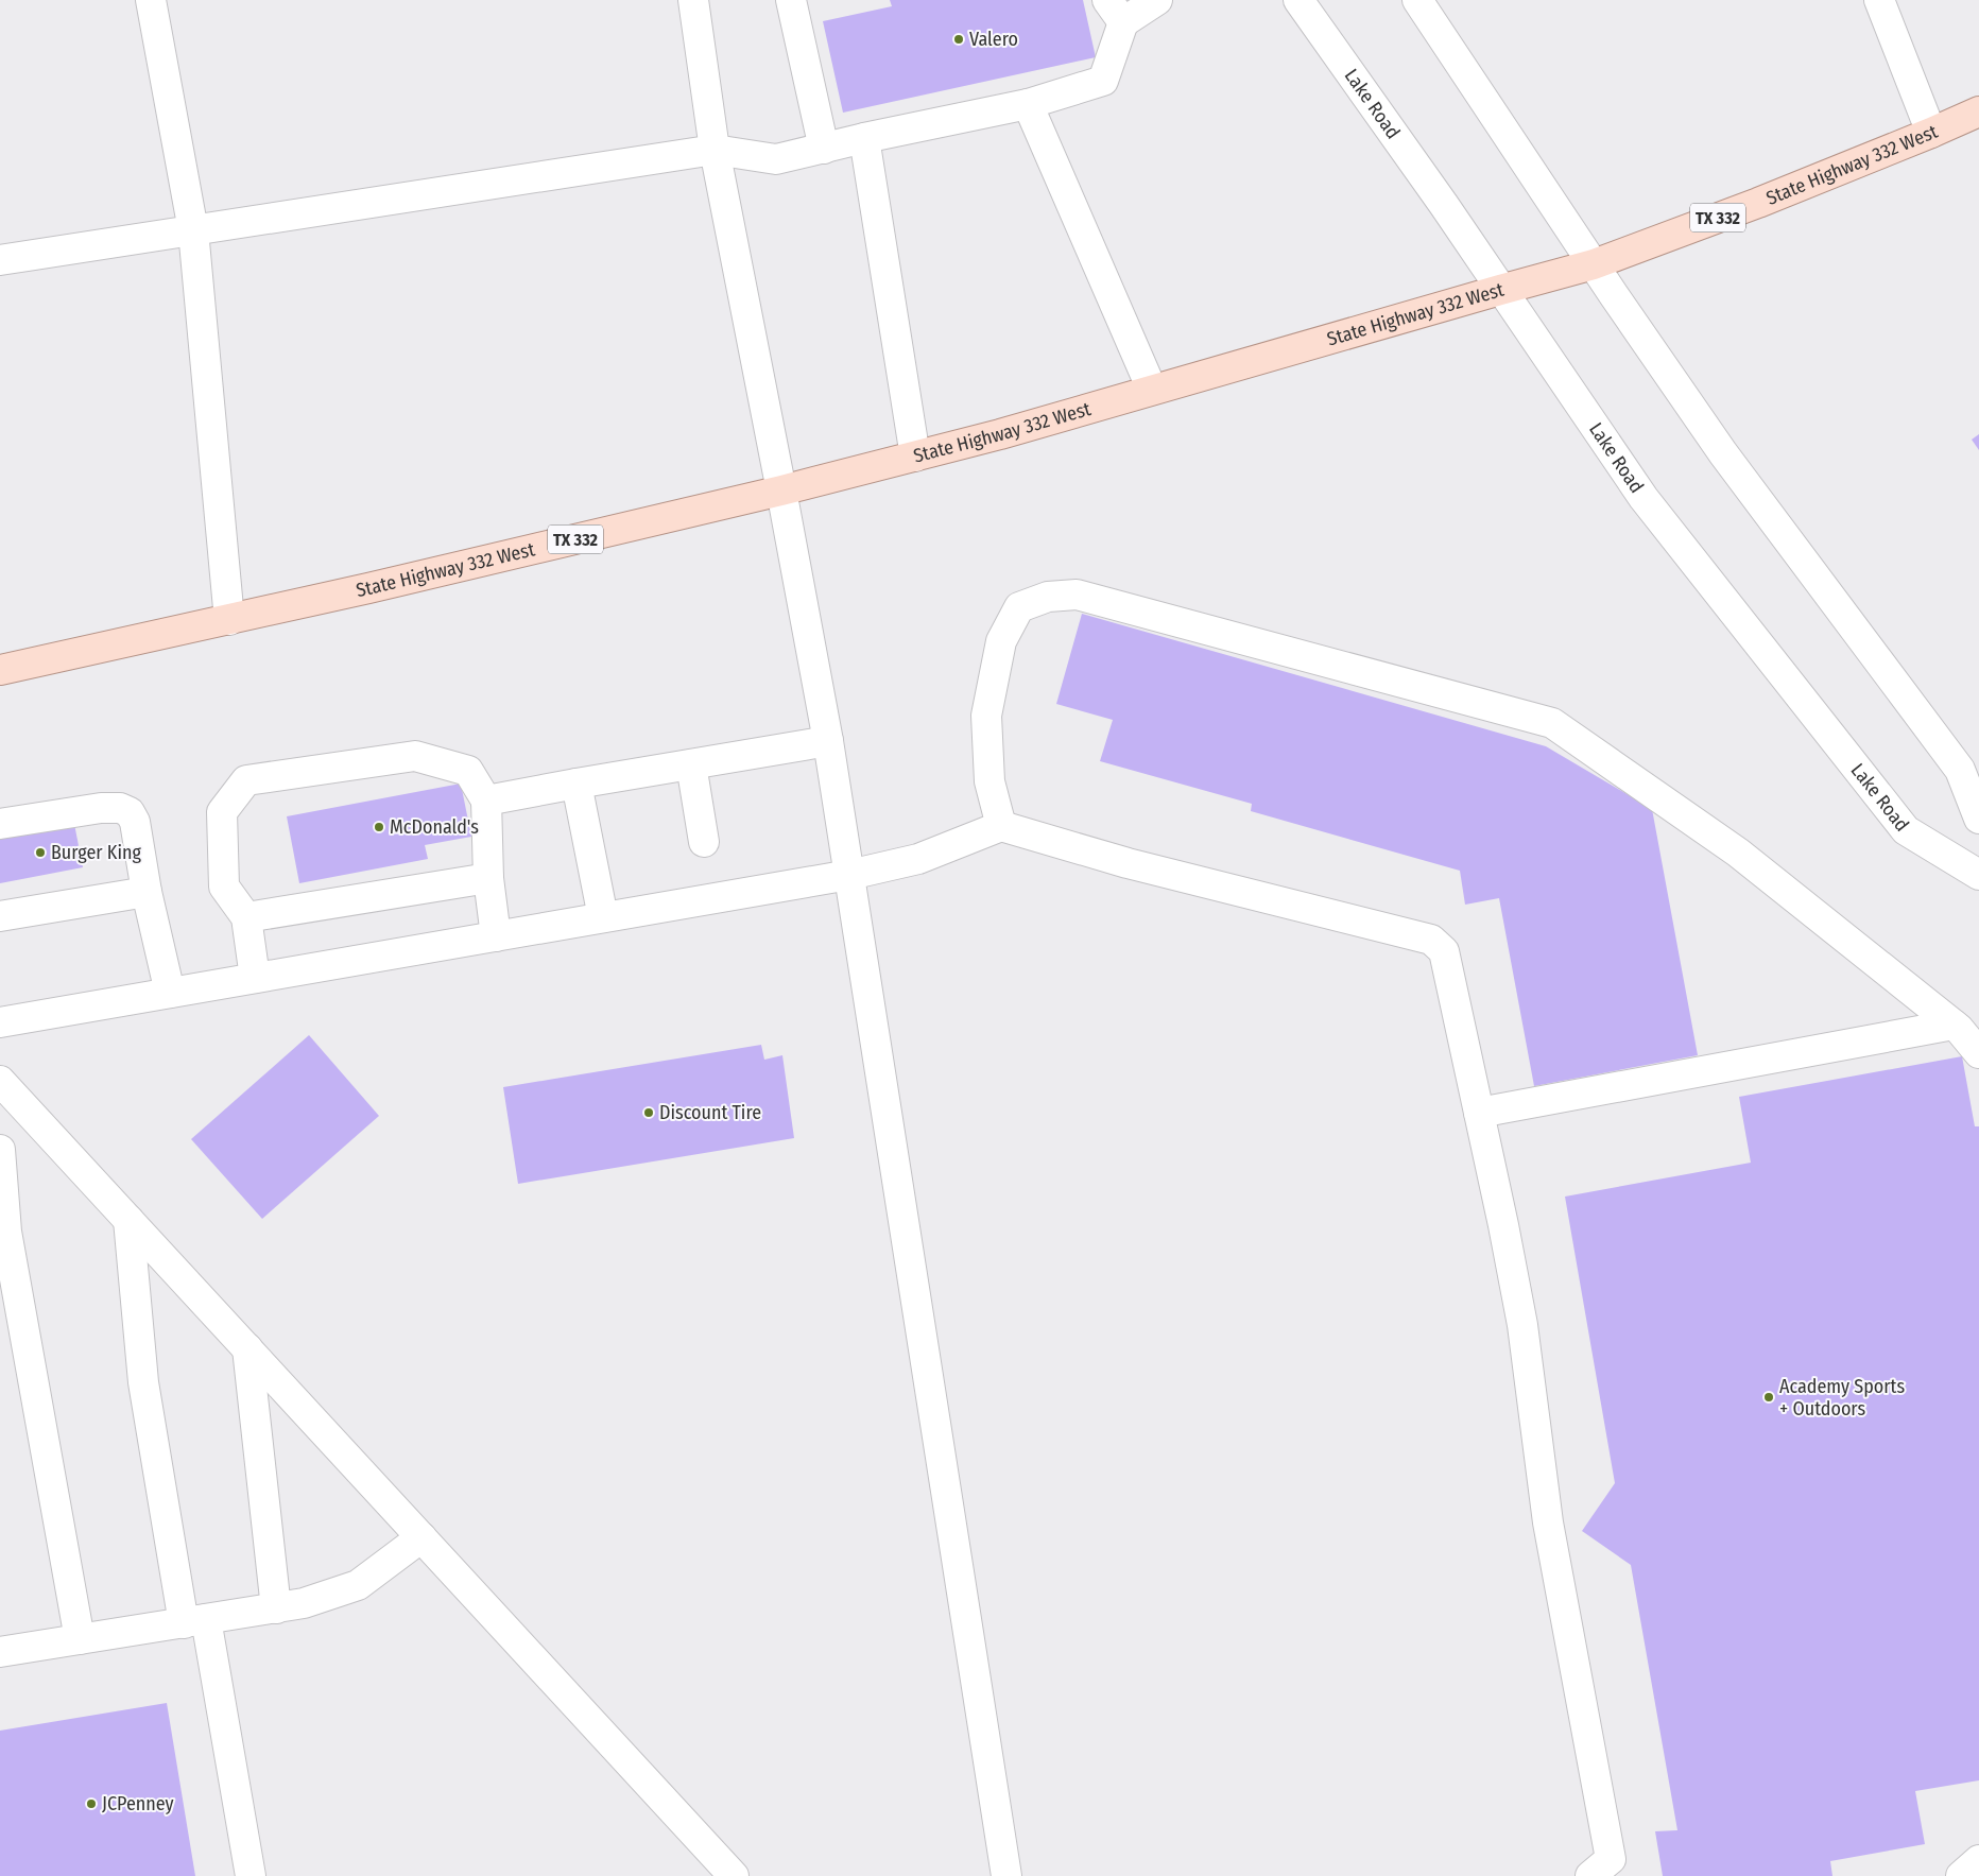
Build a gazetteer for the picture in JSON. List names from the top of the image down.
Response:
{
  "streets": {
    "main road": ["State Highway 332 West", "TX 332"],
    "street": ["Lake Road"]
  },
  "crossings": [
    ["Lake Road", "State Highway 332 West"]
  ],
  "places": [
    "Valero",
    "McDonald's",
    "Burger King",
    "Discount Tire",
    "Academy Sports + Outdoors",
    "JCPenney"
  ]
}
